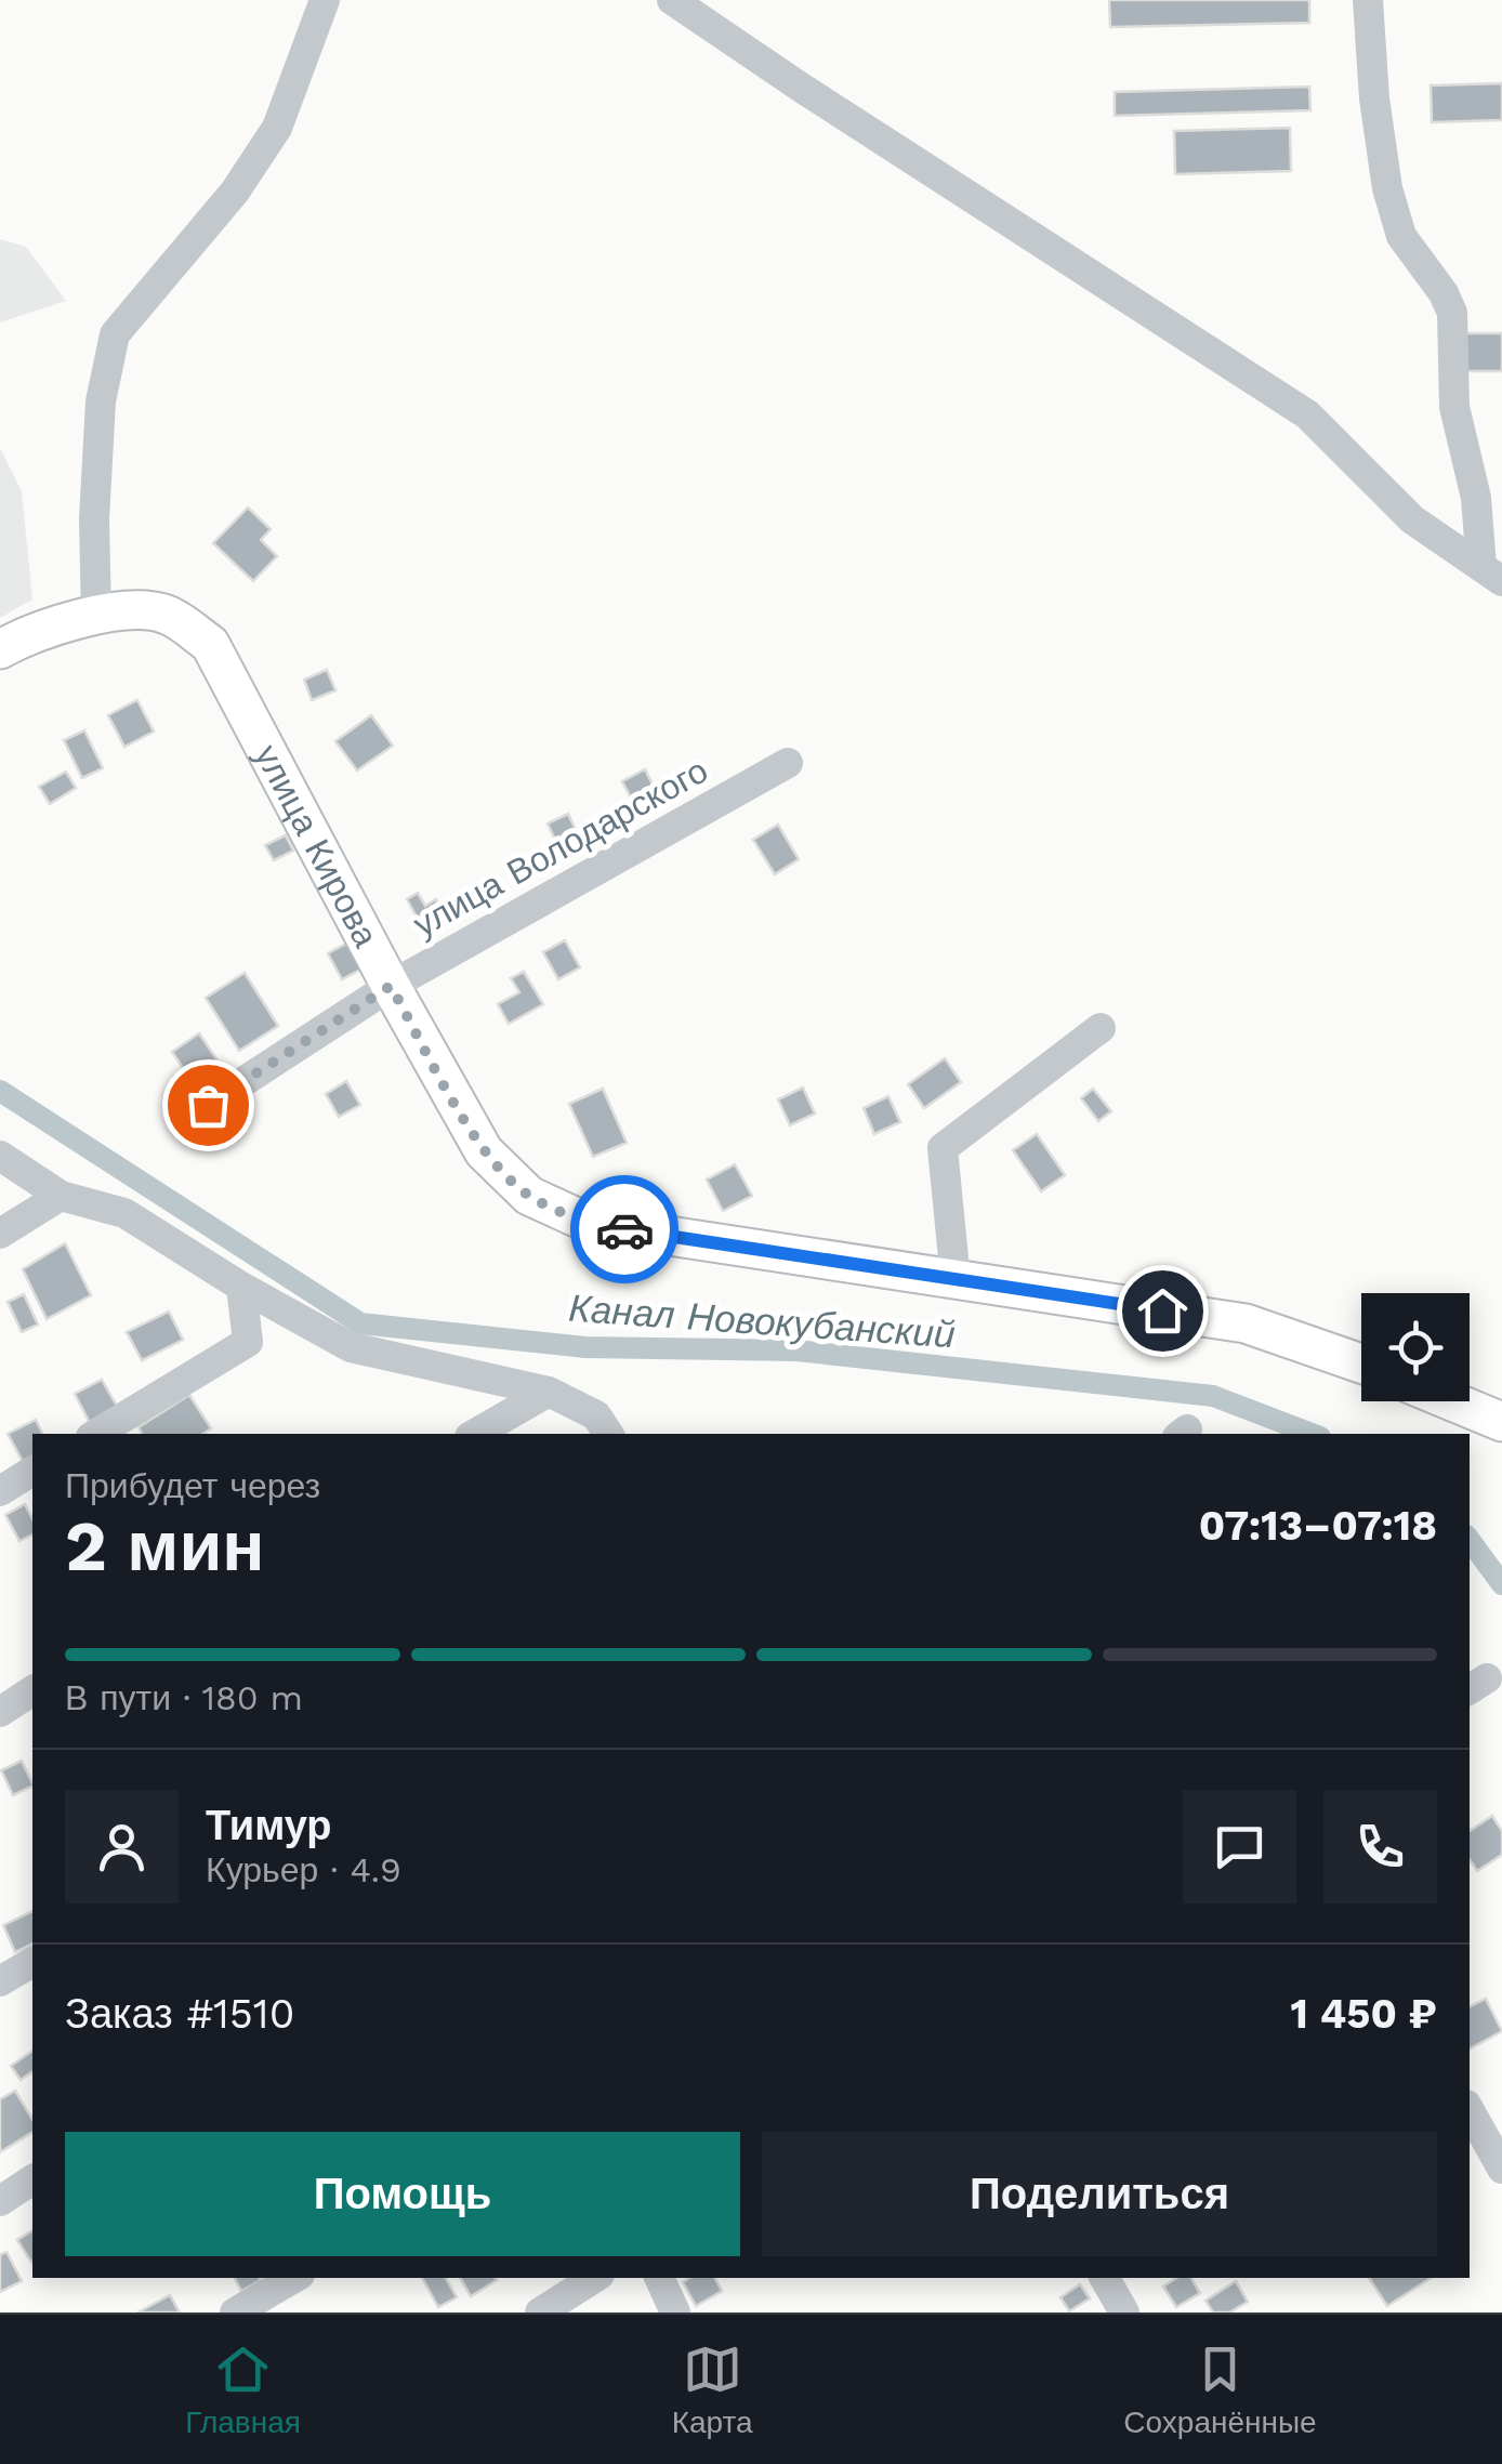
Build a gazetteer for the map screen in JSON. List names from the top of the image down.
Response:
{
  "streets": {
    "main road": ["улица Кирова"],
    "street": ["улица Володарского"]
  },
  "crossings": [
    ["улица Кирова", "улица Володарского"]
  ],
  "water": ["Канал Новокубанский"],
  "page": {
    "heading": ["2 мин", "Прибудет через", "07:13–07:18"],
    "panel": [
      "Тимур",
      "Курьер · 4.9",
      "Заказ #1510",
      "1 450 ₽"
    ],
    "bar": "В пути · 180 m",
    "buttons": ["Помощь", "Поделиться"],
    "tabs": ["Главная", "Карта", "Сохранённые"]
  }
}
